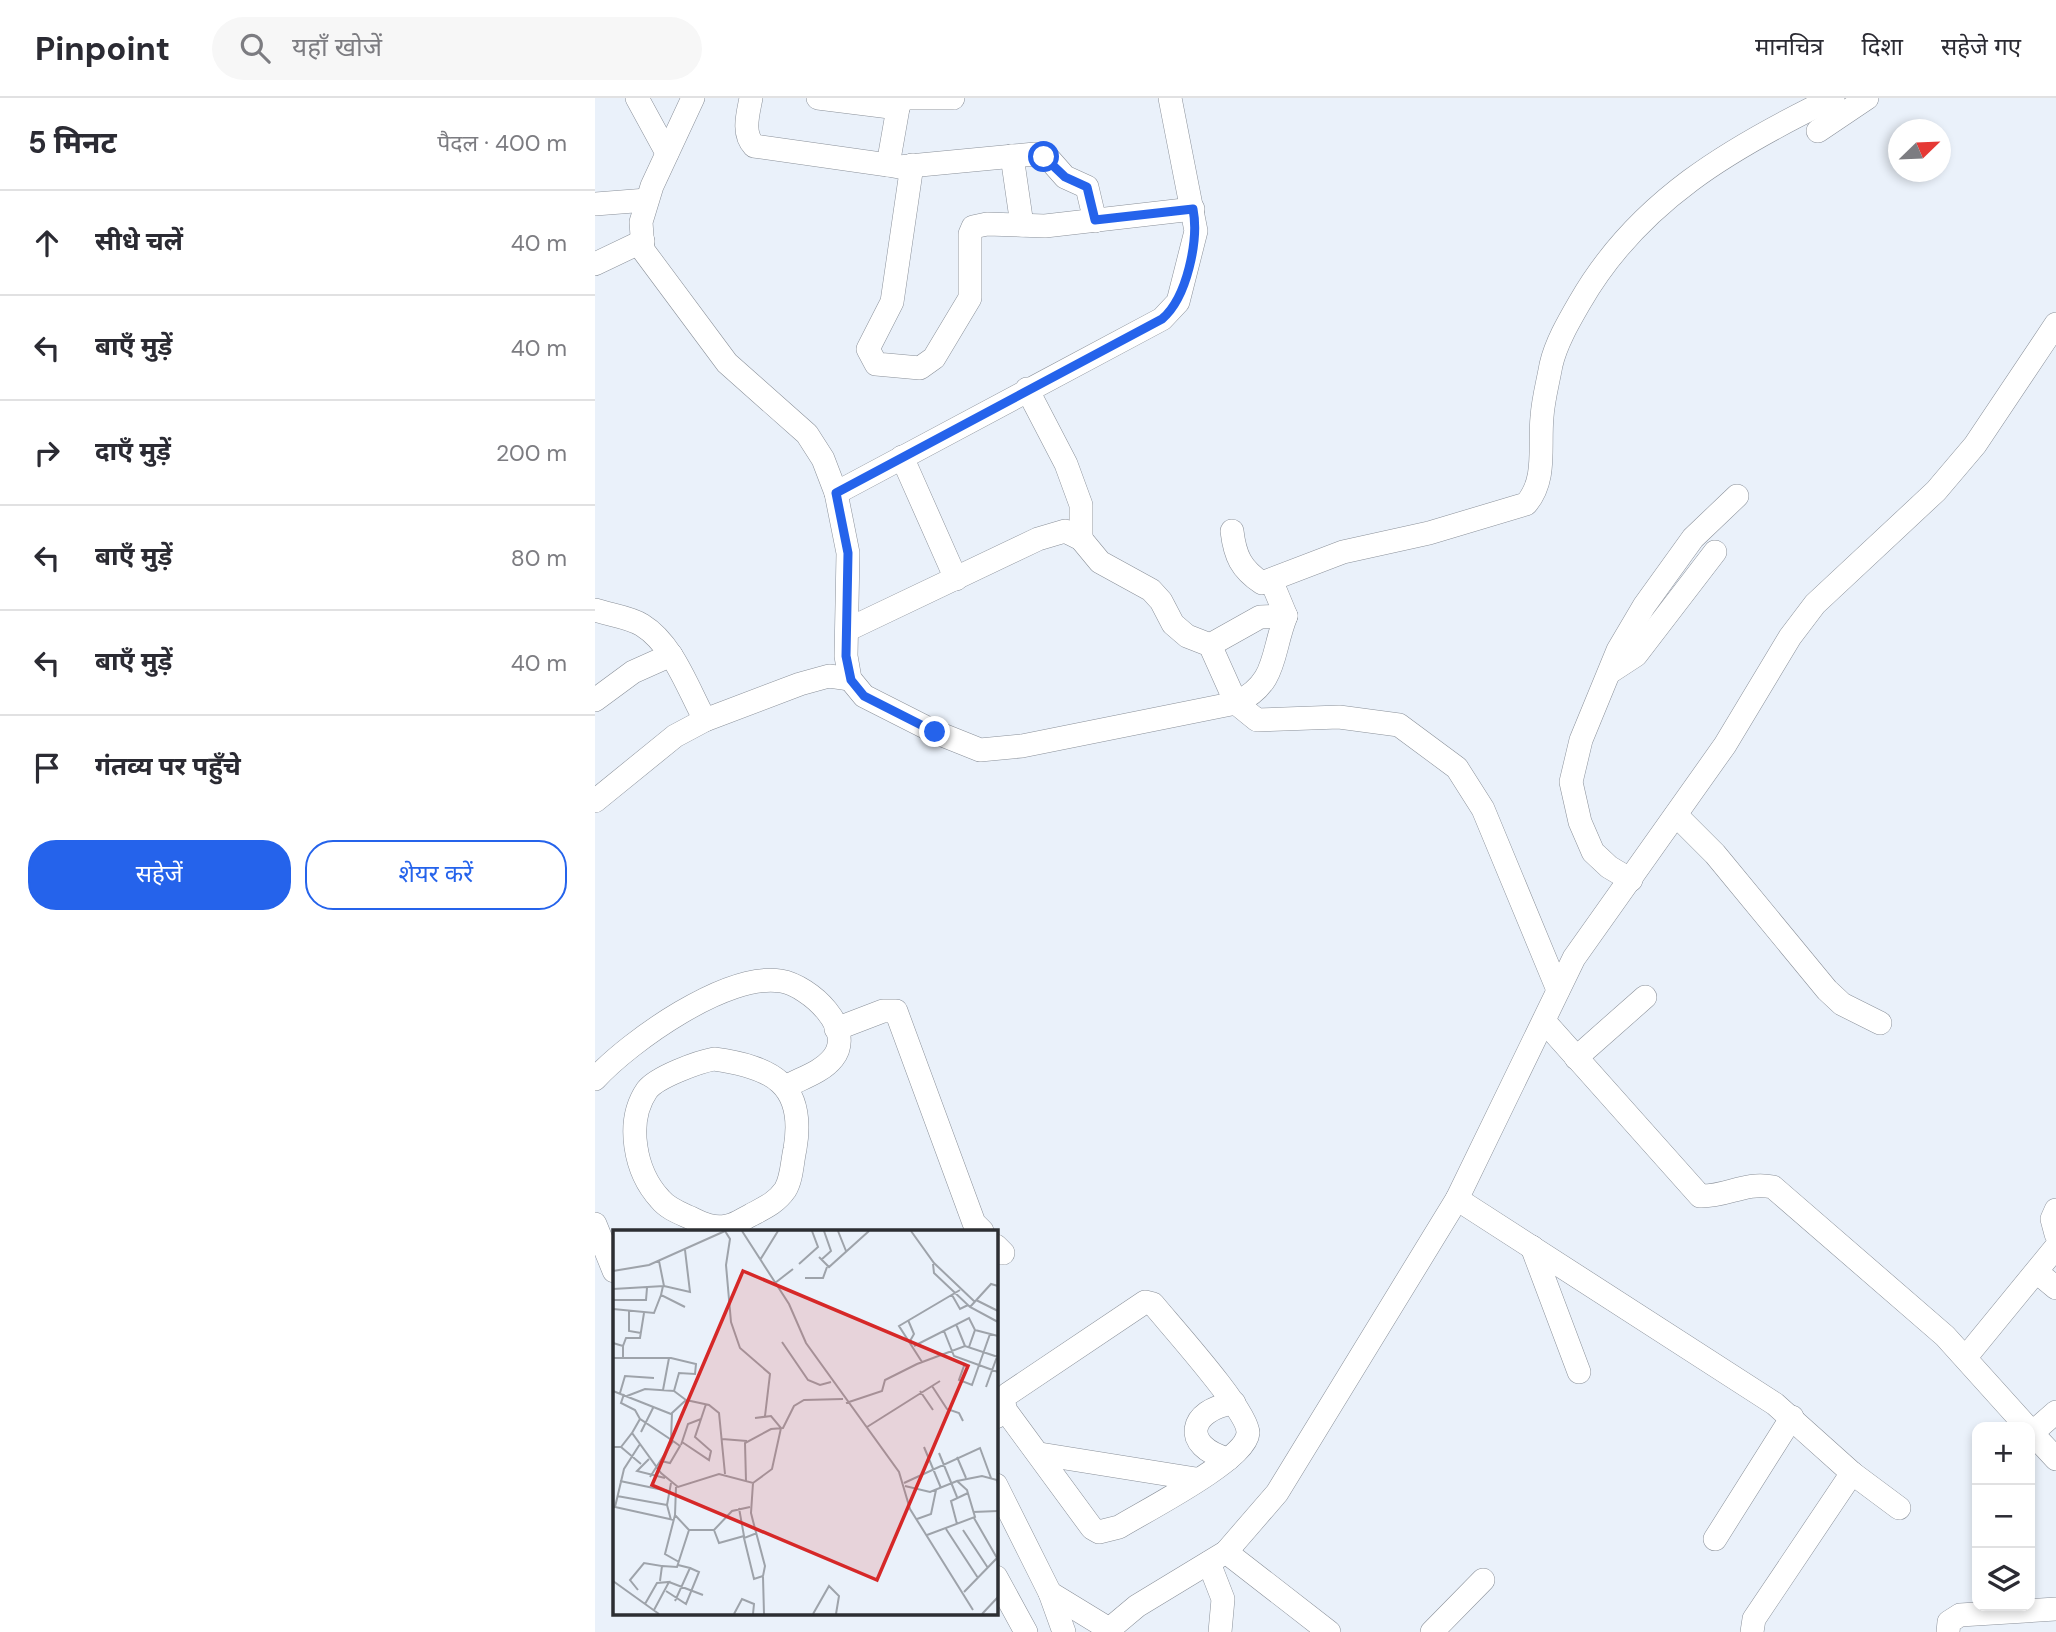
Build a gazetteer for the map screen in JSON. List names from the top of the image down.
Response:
{
  "north": "top right",
  "page": {
    "header": "Pinpoint",
    "search": "यहाँ खोजें",
    "nav": ["मानचित्र", "दिशा", "सहेजे गए"],
    "heading": ["5 मिनट", "पैदल · 400 m"],
    "list": [
      ["सीधे चलें", "40 m"],
      ["बाएँ मुड़ें", "40 m"],
      ["दाएँ मुड़ें", "200 m"],
      ["बाएँ मुड़ें", "80 m"],
      ["बाएँ मुड़ें", "40 m"],
      "गंतव्य पर पहुँचे"
    ],
    "buttons": ["सहेजें", "शेयर करें"],
    "map_buttons": ["+", "−"]
  }
}
